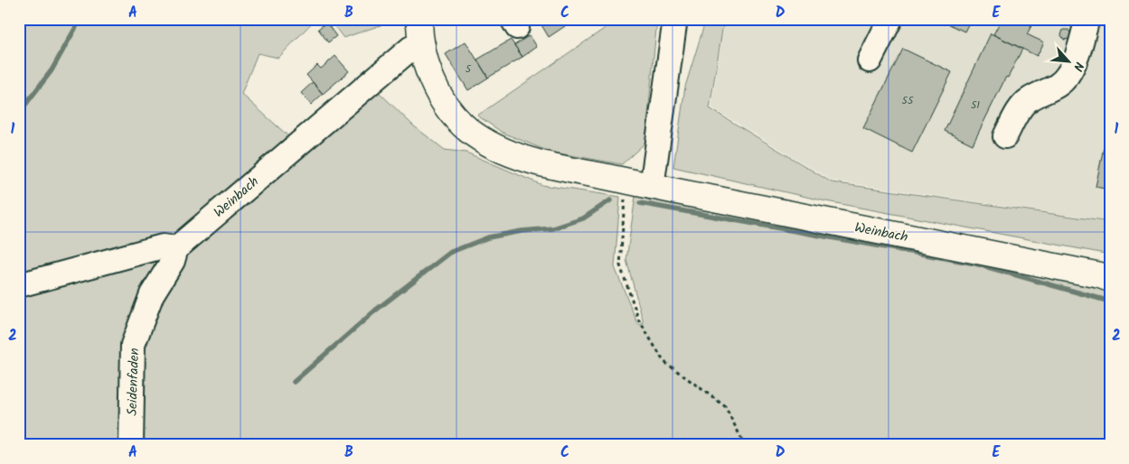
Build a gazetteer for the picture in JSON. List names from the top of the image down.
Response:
{
  "streets": {
    "main road": ["Weinbach"],
    "street": ["Seidenfaden"]
  },
  "crossings": [
    ["Weinbach", "Seidenfaden"]
  ],
  "house_numbers": ["5", "55", "51"],
  "north": "bottom right",
  "grid": {
    "columns": [
      "A",
      "B",
      "C",
      "D",
      "E"
    ],
    "rows": ["1", "2"]
  }
}
